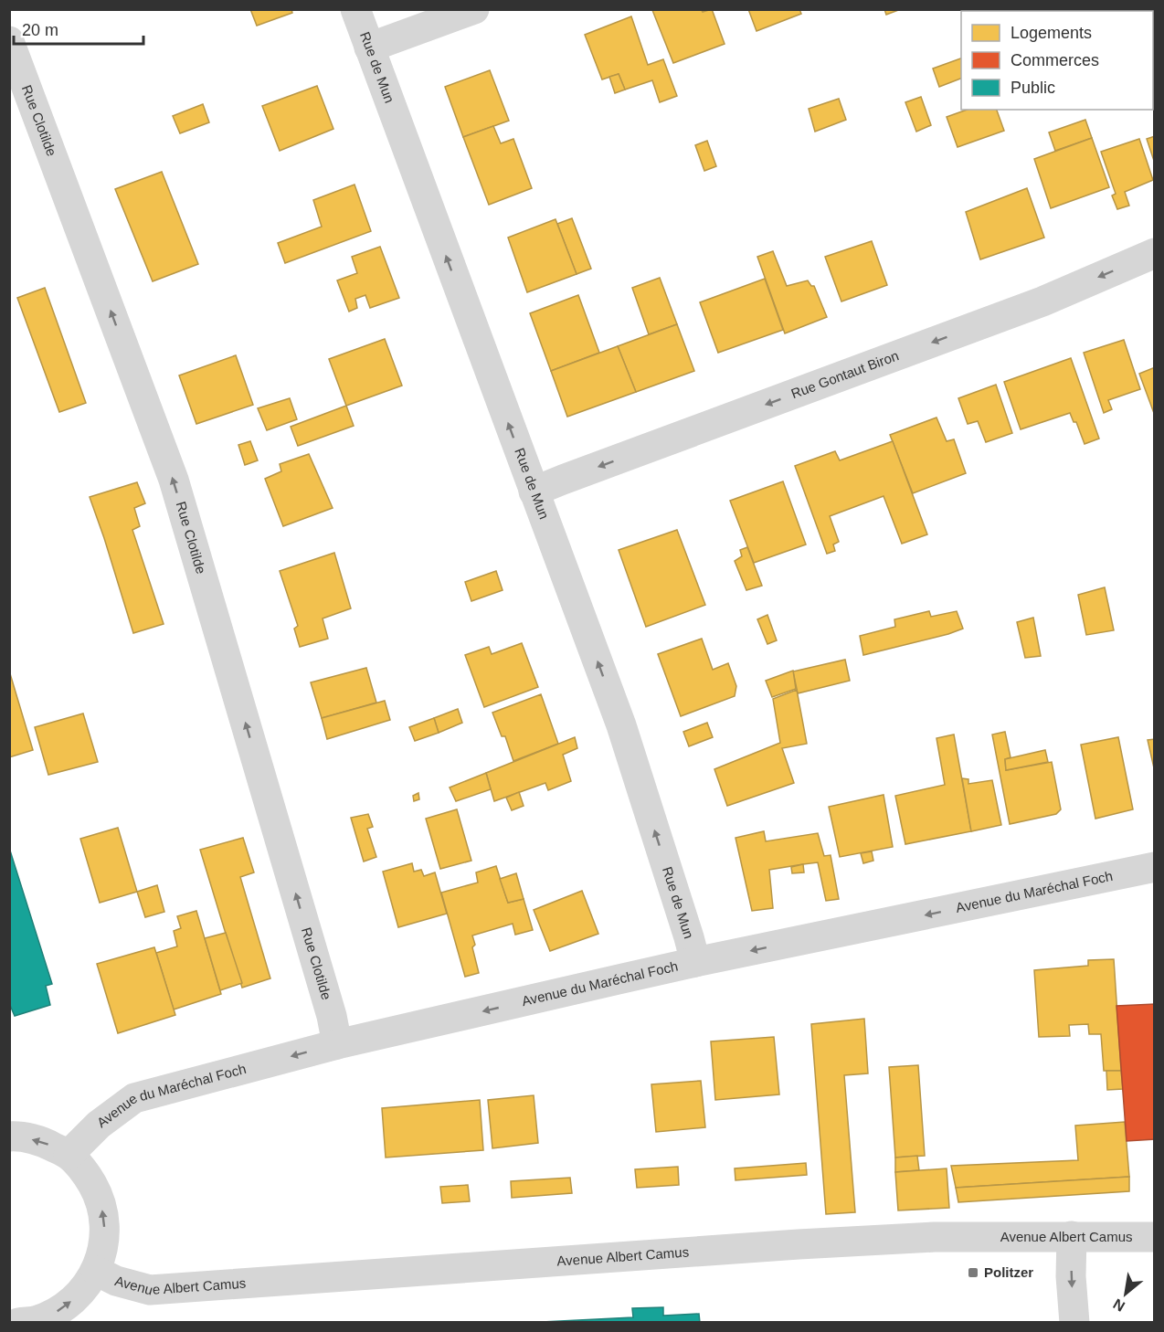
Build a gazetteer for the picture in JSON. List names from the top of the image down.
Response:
{
  "streets": {
    "street": [
      "Rue de Mun",
      "Rue Clotilde",
      "Rue Gontaut Biron",
      "Avenue du Maréchal Foch",
      "Avenue Albert Camus"
    ]
  },
  "crossings": [
    ["Rue de Mun", "Rue Gontaut Biron"],
    ["Rue de Mun", "Avenue du Maréchal Foch"],
    ["Rue Clotilde", "Avenue du Maréchal Foch"]
  ],
  "one_way": [
    "Rue de Mun",
    "Rue Clotilde",
    "Rue Gontaut Biron",
    "Avenue du Maréchal Foch"
  ],
  "places": {
    "transit": ["Politzer"]
  },
  "legend": ["Logements", "Commerces", "Public"],
  "scale_bar": "20 m",
  "north": "bottom left"
}
